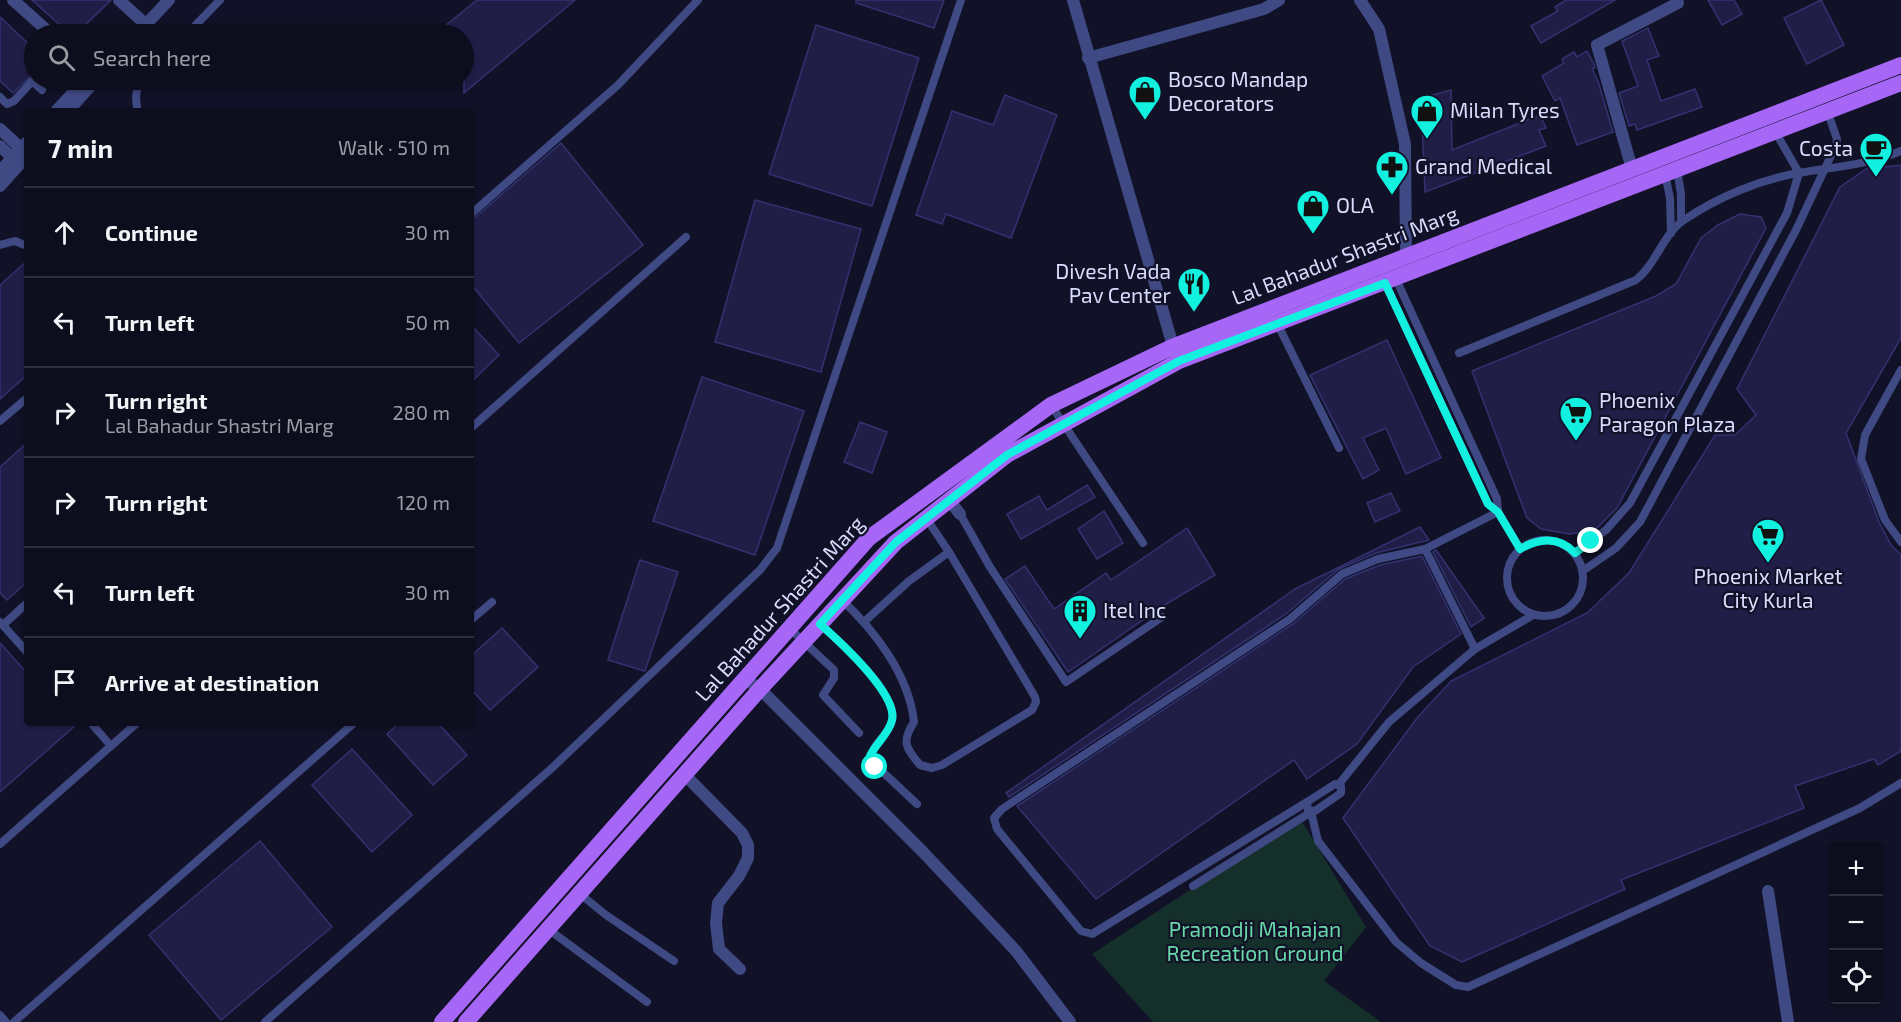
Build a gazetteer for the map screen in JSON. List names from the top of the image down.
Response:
{
  "streets": {
    "main road": ["Lal Bahadur Shastri Marg"]
  },
  "parks": ["Pramodji Mahajan Recreation Ground"],
  "places": {
    "shop": ["Bosco Mandap Decorators", "Milan Tyres", "OLA"],
    "cafe": ["Costa"],
    "pharmacy": ["Grand Medical"],
    "restaurant": ["Divesh Vada Pav Center"],
    "supermarket": ["Phoenix Paragon Plaza", "Phoenix Market City Kurla"],
    "building": ["Itel Inc"]
  },
  "page": {
    "search": "Search here",
    "heading": ["7 min", "Walk · 510 m"],
    "list": [
      ["Continue", "30 m"],
      ["Turn left", "50 m"],
      ["Turn right", "Lal Bahadur Shastri Marg", "280 m"],
      ["Turn right", "120 m"],
      ["Turn left", "30 m"],
      "Arrive at destination"
    ],
    "map_buttons": ["+", "−"]
  }
}
